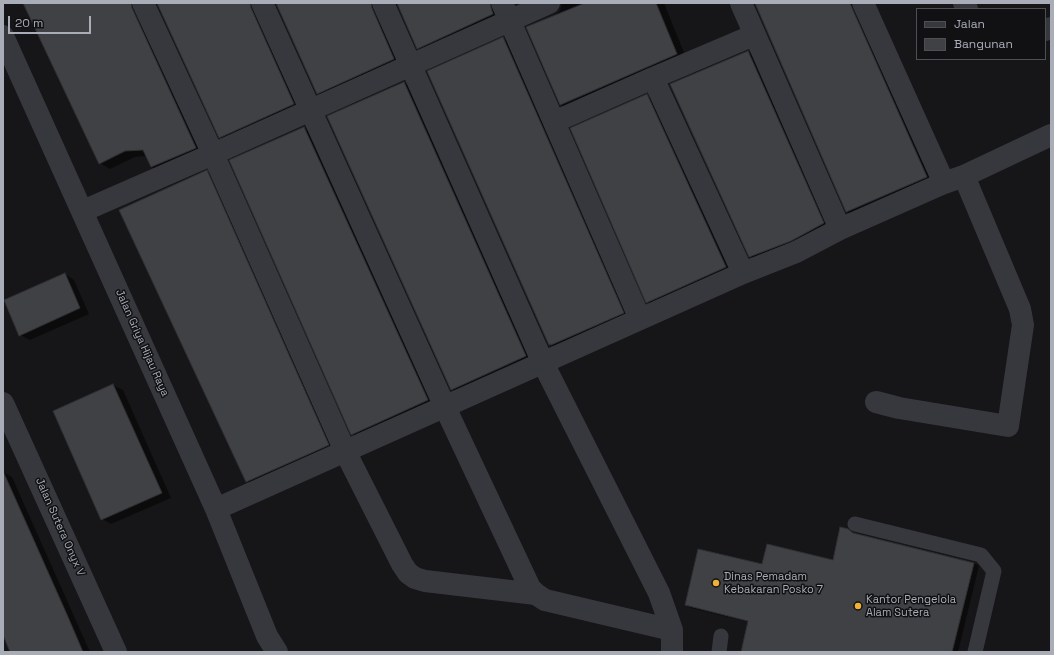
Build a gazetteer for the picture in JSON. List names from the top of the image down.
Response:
{
  "streets": {
    "street": ["Jalan Griya Hijau Raya", "Jalan Sutera Onyx V"]
  },
  "places": ["Dinas Pemadam Kebakaran Posko 7", "Kantor Pengelola Alam Sutera"],
  "legend": ["Jalan", "Bangunan"],
  "scale_bar": "20 m"
}
